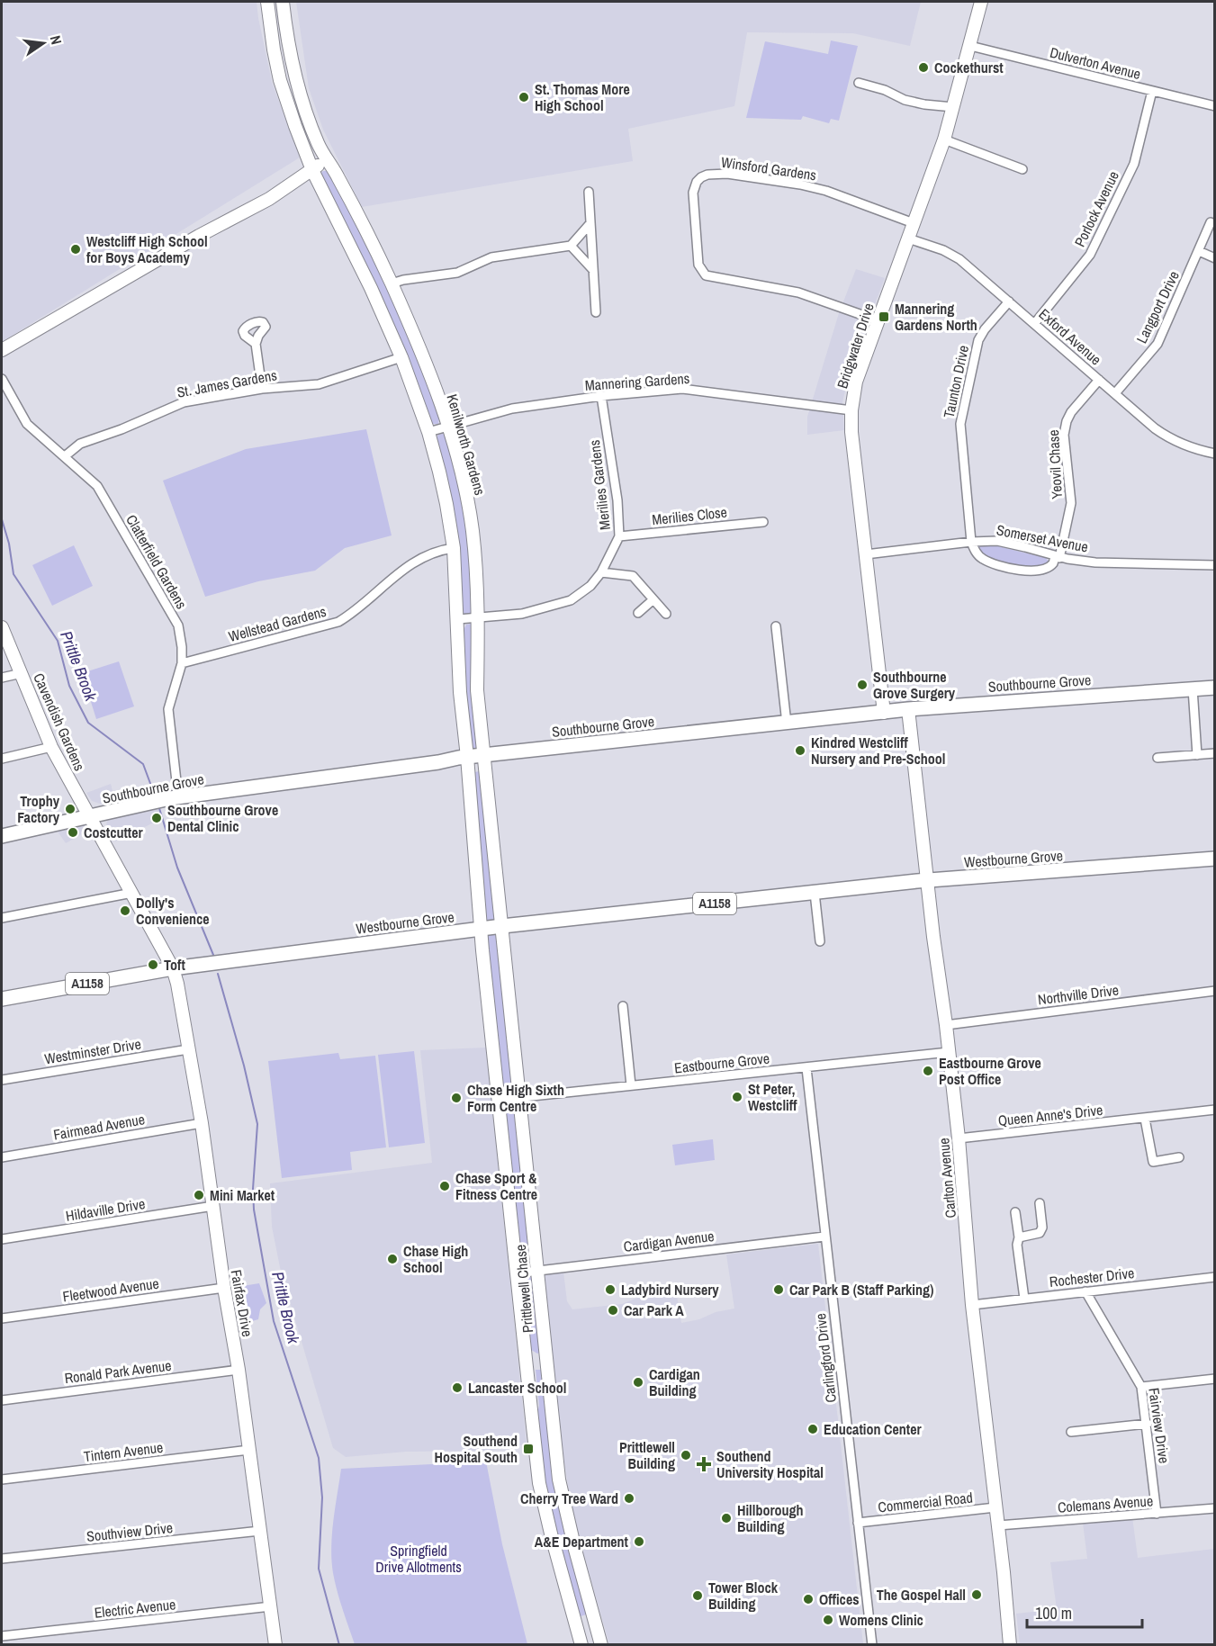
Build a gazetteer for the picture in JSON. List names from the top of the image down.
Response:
{
  "streets": {
    "main road": ["Southbourne Grove", "Westbourne Grove", "A1158"],
    "street": [
      "Dulverton Avenue",
      "Winsford Gardens",
      "Porlock Avenue",
      "Langport Drive",
      "Exford Avenue",
      "Bridgwater Drive",
      "Mannering Gardens",
      "Taunton Drive",
      "St. James Gardens",
      "Kenilworth Gardens",
      "Yeovil Chase",
      "Merilies Gardens",
      "Merilies Close",
      "Somerset Avenue",
      "Clatterfield Gardens",
      "Wellstead Gardens",
      "Cavendish Gardens",
      "Northville Drive",
      "Westminster Drive",
      "Eastbourne Grove",
      "Queen Anne's Drive",
      "Fairmead Avenue",
      "Carlton Avenue",
      "Hildaville Drive",
      "Cardigan Avenue",
      "Rochester Drive",
      "Prittlewell Chase",
      "Fleetwood Avenue",
      "Fairfax Drive",
      "Carlingford Drive",
      "Ronald Park Avenue",
      "Fairview Drive",
      "Tintern Avenue",
      "Commercial Road",
      "Colemans Avenue",
      "Southview Drive",
      "Electric Avenue"
    ]
  },
  "crossings": [
    ["Dulverton Avenue", "Porlock Avenue"],
    ["Dulverton Avenue", "Bridgwater Drive"],
    ["Winsford Gardens", "Bridgwater Drive"],
    ["Porlock Avenue", "Exford Avenue"],
    ["Langport Drive", "Exford Avenue"],
    ["Exford Avenue", "Bridgwater Drive"],
    ["Exford Avenue", "Taunton Drive"],
    ["Exford Avenue", "Yeovil Chase"],
    ["Bridgwater Drive", "Mannering Gardens"],
    ["Bridgwater Drive", "Somerset Avenue"],
    ["Bridgwater Drive", "Southbourne Grove"],
    ["Mannering Gardens", "Kenilworth Gardens"],
    ["Mannering Gardens", "Merilies Gardens"],
    ["Taunton Drive", "Somerset Avenue"],
    ["St. James Gardens", "Clatterfield Gardens"],
    ["Kenilworth Gardens", "Merilies Gardens"],
    ["Kenilworth Gardens", "Southbourne Grove"],
    ["Kenilworth Gardens", "Westbourne Grove"],
    ["Kenilworth Gardens", "Prittlewell Chase"],
    ["Yeovil Chase", "Somerset Avenue"],
    ["Merilies Gardens", "Merilies Close"],
    ["Clatterfield Gardens", "Wellstead Gardens"],
    ["Clatterfield Gardens", "Southbourne Grove"],
    ["Southbourne Grove", "Cavendish Gardens"],
    ["Southbourne Grove", "Carlton Avenue"],
    ["Cavendish Gardens", "Westbourne Grove"],
    ["Cavendish Gardens", "Fairfax Drive"],
    ["Westbourne Grove", "Carlton Avenue"],
    ["Westbourne Grove", "Prittlewell Chase"],
    ["Westbourne Grove", "Fairfax Drive"],
    ["Northville Drive", "Carlton Avenue"],
    ["Westminster Drive", "Fairfax Drive"],
    ["Eastbourne Grove", "Carlton Avenue"],
    ["Eastbourne Grove", "Prittlewell Chase"],
    ["Eastbourne Grove", "Carlingford Drive"],
    ["Queen Anne's Drive", "Carlton Avenue"],
    ["Fairmead Avenue", "Fairfax Drive"],
    ["Carlton Avenue", "Rochester Drive"],
    ["Carlton Avenue", "Commercial Road"],
    ["Carlton Avenue", "Colemans Avenue"],
    ["Hildaville Drive", "Fairfax Drive"],
    ["Cardigan Avenue", "Prittlewell Chase"],
    ["Cardigan Avenue", "Carlingford Drive"],
    ["Rochester Drive", "Fairview Drive"],
    ["Fleetwood Avenue", "Fairfax Drive"],
    ["Fairfax Drive", "Ronald Park Avenue"],
    ["Fairfax Drive", "Tintern Avenue"],
    ["Fairfax Drive", "Southview Drive"],
    ["Fairfax Drive", "Electric Avenue"],
    ["Carlingford Drive", "Commercial Road"],
    ["Fairview Drive", "Colemans Avenue"]
  ],
  "water": ["Prittle Brook"],
  "parks": ["Springfield Drive Allotments"],
  "places": {
    "other": [
      "Cockethurst",
      "St. Thomas More High School",
      "Westcliff High School for Boys Academy",
      "Southbourne Grove Surgery",
      "Kindred Westcliff Nursery and Pre-School",
      "Trophy Factory",
      "Southbourne Grove Dental Clinic",
      "Costcutter",
      "Dolly's Convenience",
      "Toft",
      "Eastbourne Grove Post Office",
      "St Peter, Westcliff",
      "Chase High Sixth Form Centre",
      "Chase Sport & Fitness Centre",
      "Mini Market",
      "Chase High School",
      "Ladybird Nursery",
      "Car Park B (Staff Parking)",
      "Car Park A",
      "Cardigan Building",
      "Lancaster School",
      "Education Center",
      "Prittlewell Building",
      "Cherry Tree Ward",
      "Hillborough Building",
      "A&E Department",
      "The Gospel Hall",
      "Tower Block Building",
      "Offices",
      "Womens Clinic"
    ],
    "transit": ["Mannering Gardens North", "Southend Hospital South"],
    "health": ["Southend University Hospital"]
  },
  "scale_bar": "100 m",
  "north": "right"
}
